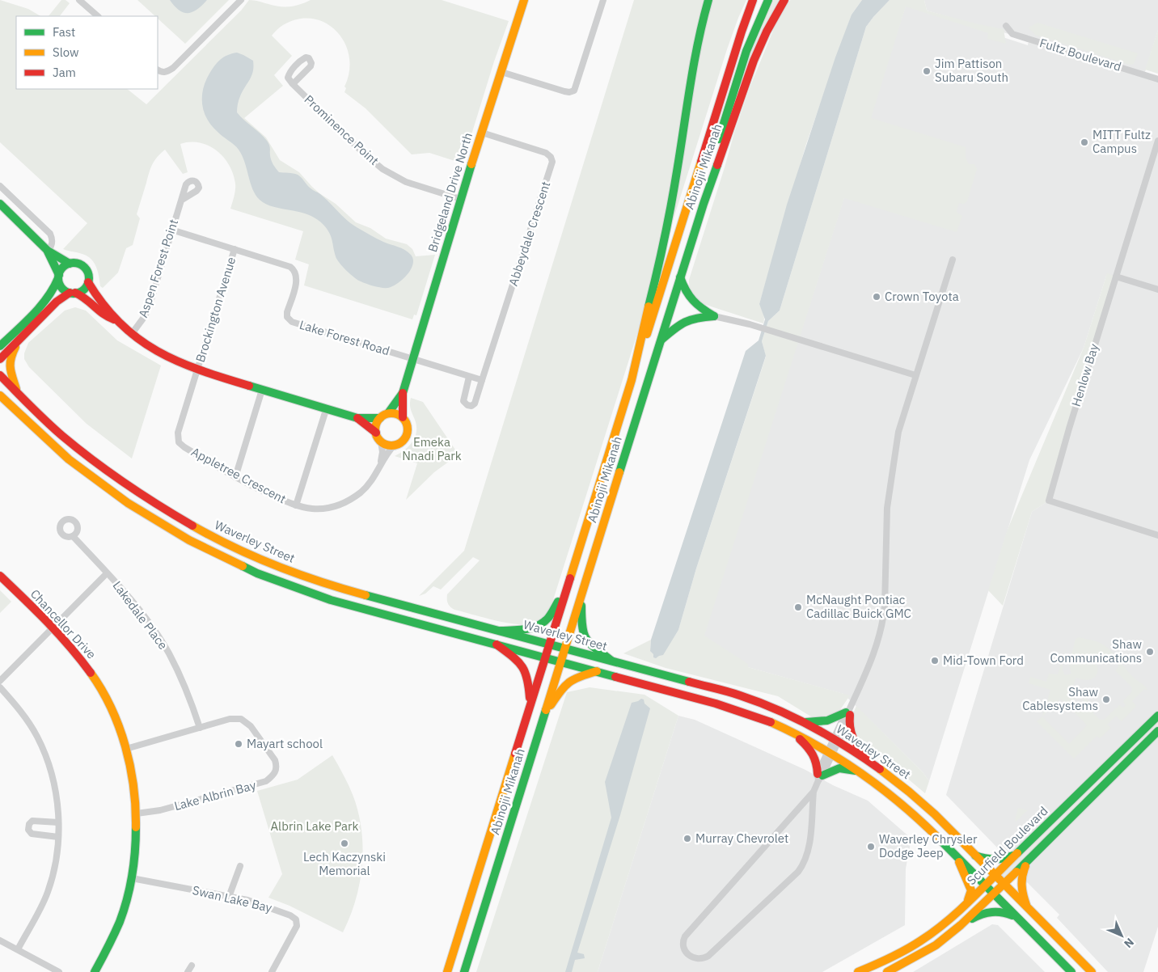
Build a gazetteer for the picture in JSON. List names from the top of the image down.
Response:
{
  "streets": {
    "main road": [
      "Abinojii Mikanah",
      "Bridgeland Drive North",
      "Waverley Street",
      "Chancellor Drive",
      "Scurfield Boulevard"
    ],
    "street": [
      "Fultz Boulevard",
      "Prominence Point",
      "Abbeydale Crescent",
      "Aspen Forest Point",
      "Brockington Avenue",
      "Lake Forest Road",
      "Henlow Bay",
      "Appletree Crescent",
      "Lakedale Place",
      "Lake Albrin Bay",
      "Swan Lake Bay"
    ]
  },
  "crossings": [
    ["Prominence Point", "Bridgeland Drive North"],
    ["Abinojii Mikanah", "Waverley Street"],
    ["Bridgeland Drive North", "Abbeydale Crescent"],
    ["Bridgeland Drive North", "Lake Forest Road"],
    ["Bridgeland Drive North", "Appletree Crescent"],
    ["Aspen Forest Point", "Lake Forest Road"],
    ["Brockington Avenue", "Lake Forest Road"],
    ["Brockington Avenue", "Appletree Crescent"],
    ["Waverley Street", "Scurfield Boulevard"],
    ["Lakedale Place", "Lake Albrin Bay"],
    ["Chancellor Drive", "Lake Albrin Bay"],
    ["Chancellor Drive", "Swan Lake Bay"]
  ],
  "parks": ["Emeka Nnadi Park", "Albrin Lake Park"],
  "places": [
    "Jim Pattison Subaru South",
    "MITT Fultz Campus",
    "Crown Toyota",
    "McNaught Pontiac Cadillac Buick GMC",
    "Shaw Communications",
    "Mid-Town Ford",
    "Shaw Cablesystems",
    "Mayart school",
    "Murray Chevrolet",
    "Lech Kaczynski Memorial",
    "Waverley Chrysler Dodge Jeep"
  ],
  "legend": ["Fast", "Slow", "Jam"],
  "north": "bottom right"
}
